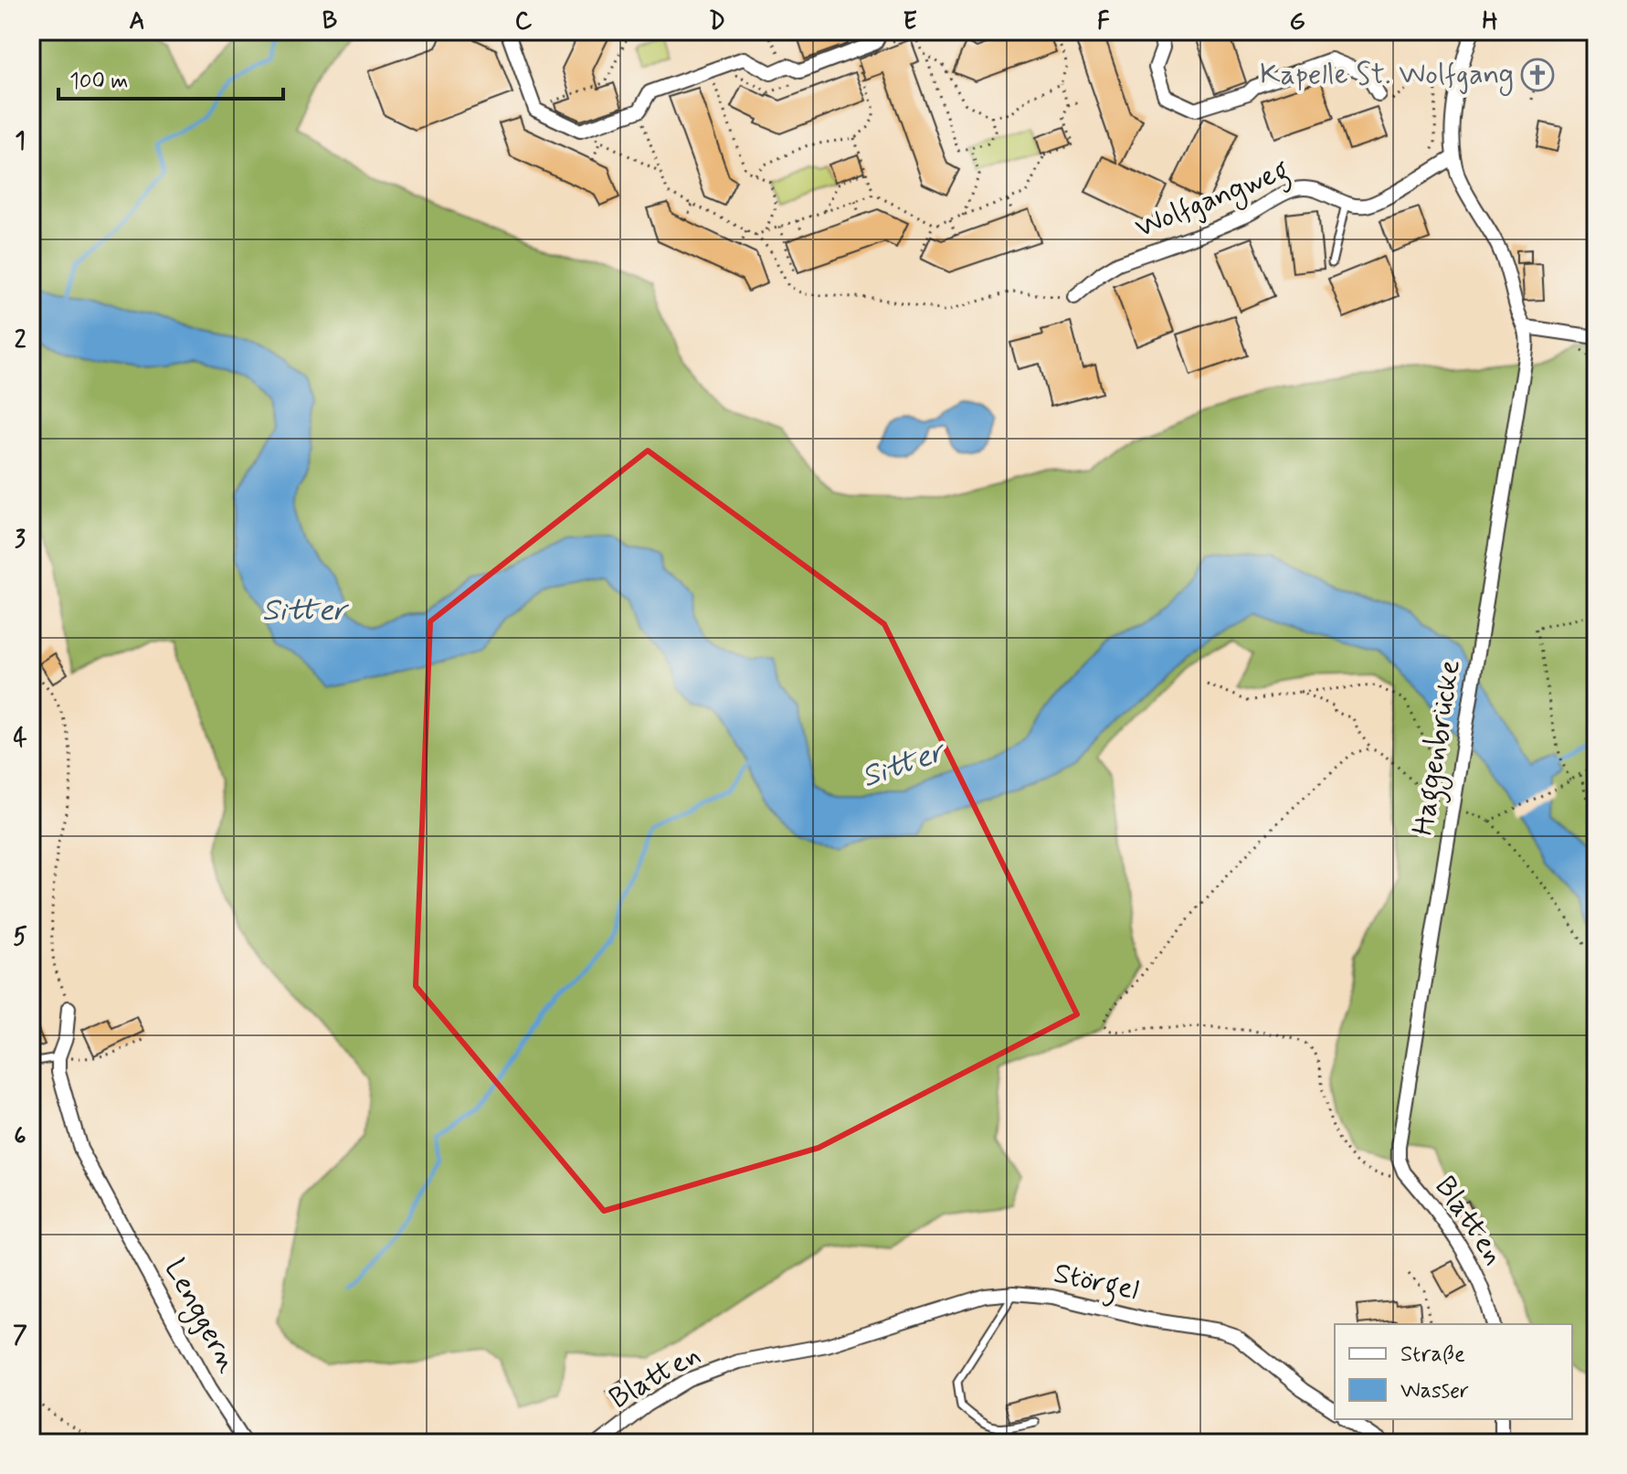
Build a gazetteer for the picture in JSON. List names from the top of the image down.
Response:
{
  "streets": {
    "street": [
      "Wolfgangweg",
      "Haggenbrücke",
      "Blatten",
      "Störgel",
      "Lenggern"
    ]
  },
  "crossings": [
    ["Haggenbrücke", "Blatten"],
    ["Blatten", "Störgel"]
  ],
  "water": ["Sitter"],
  "places": {
    "church": ["Kapelle St. Wolfgang"]
  },
  "legend": ["Straße", "Wasser"],
  "scale_bar": "100 m",
  "grid": {
    "columns": [
      "A",
      "B",
      "C",
      "D",
      "E",
      "F",
      "G",
      "H"
    ],
    "rows": [
      "1",
      "2",
      "3",
      "4",
      "5",
      "6",
      "7"
    ]
  }
}
